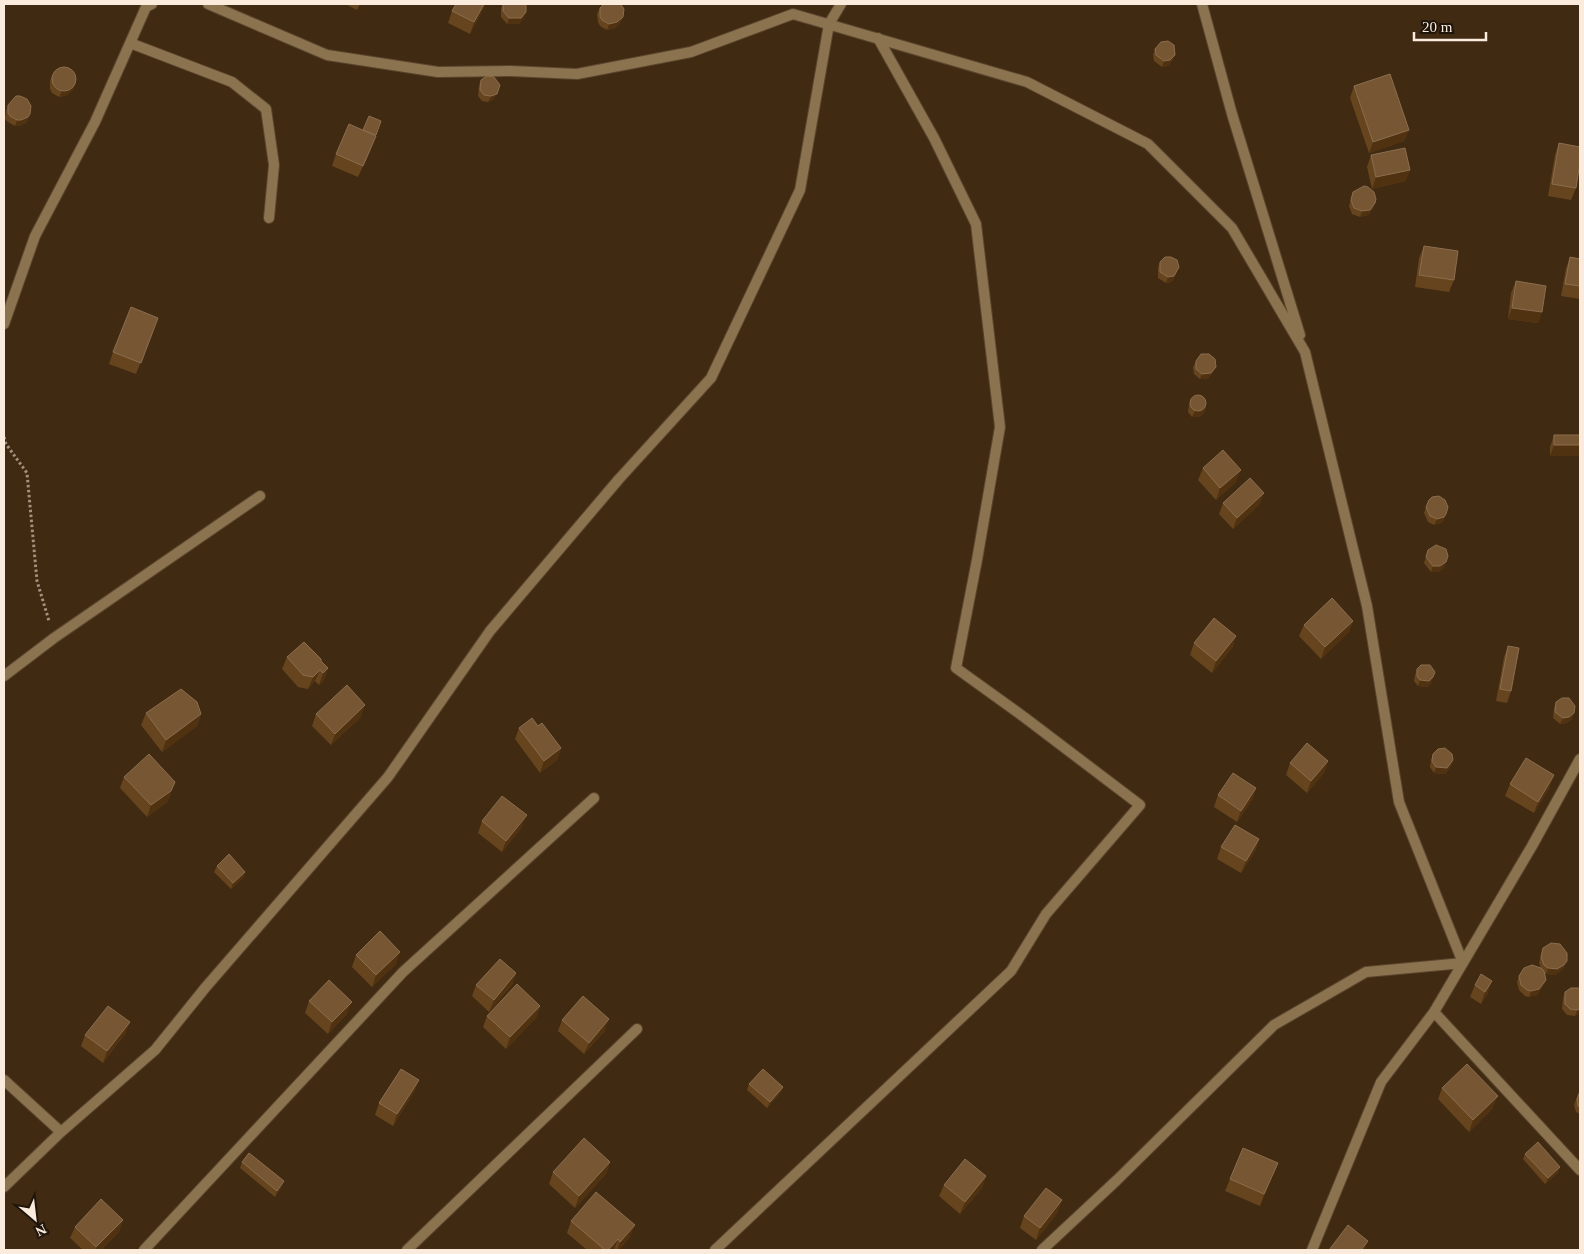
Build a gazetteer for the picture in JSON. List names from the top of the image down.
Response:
{
  "scale_bar": "20 m",
  "north": "bottom right"
}
